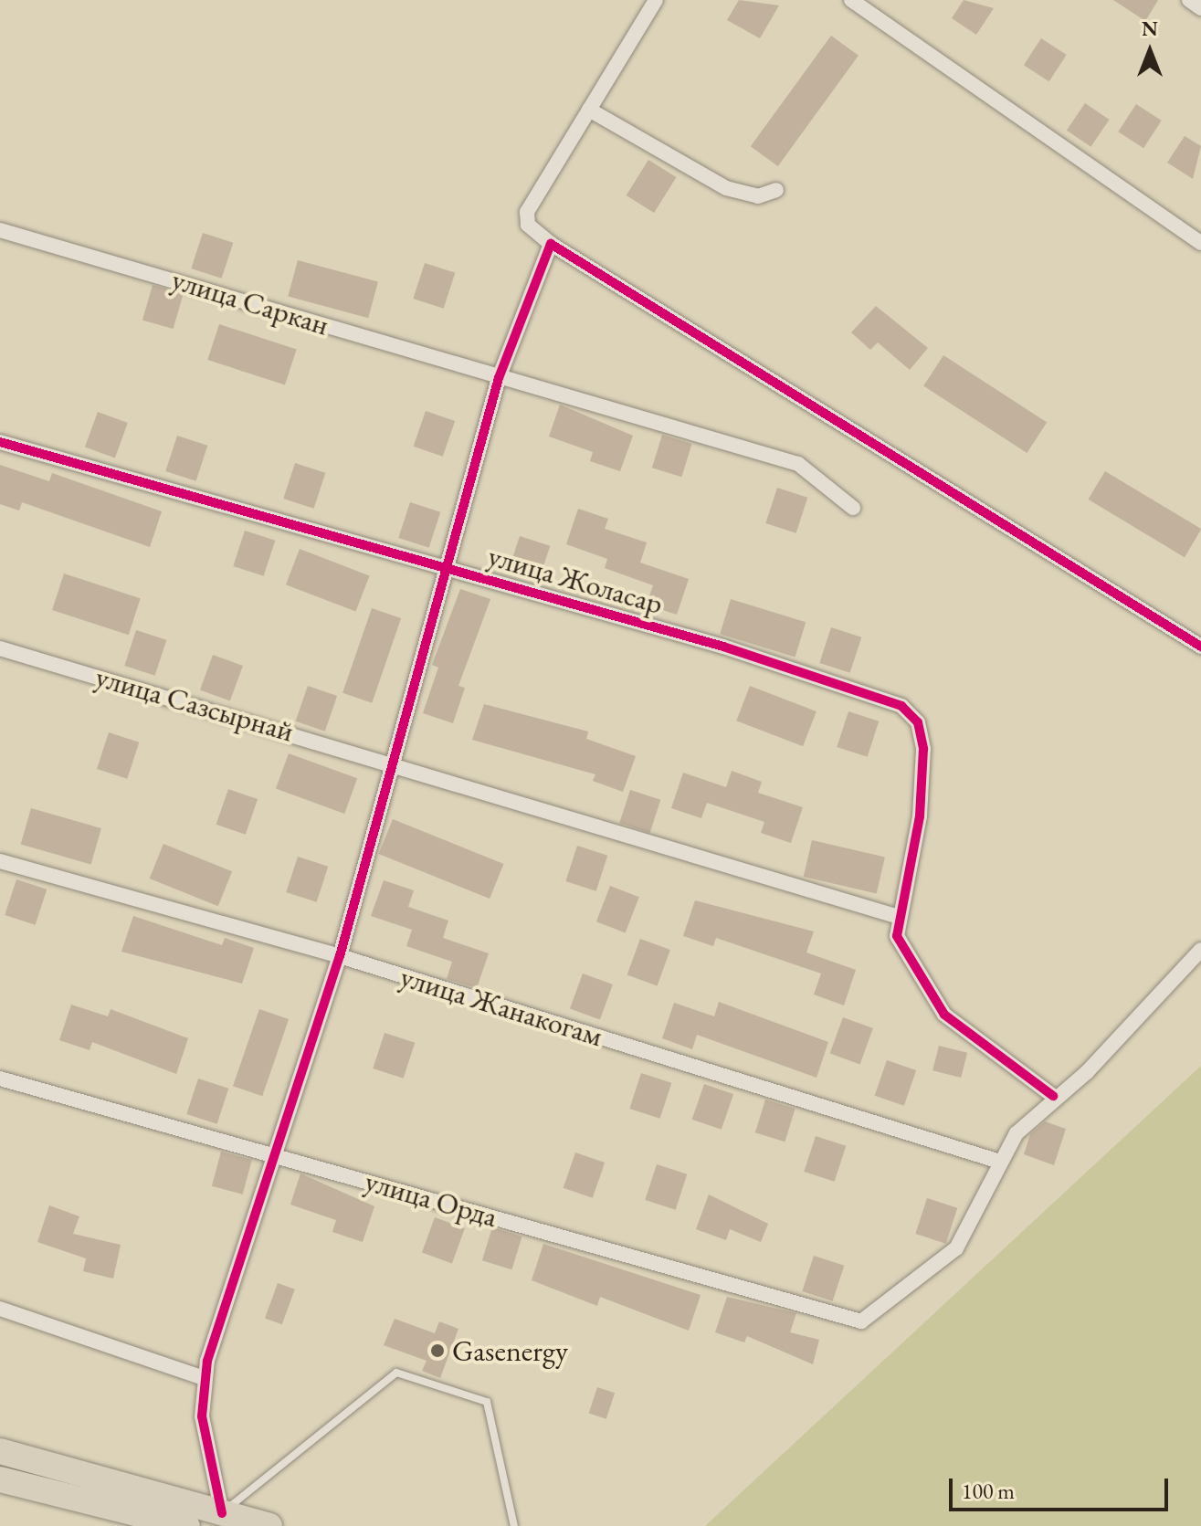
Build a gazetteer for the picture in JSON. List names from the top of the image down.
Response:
{
  "streets": {
    "street": [
      "улица Саркан",
      "улица Жоласар",
      "улица Сазсырнай",
      "улица Жанакогам",
      "улица Орда"
    ]
  },
  "crossings": [
    ["улица Жоласар", "улица Сазсырнай"],
    ["улица Жанакогам", "улица Орда"]
  ],
  "places": ["Gasenergy"],
  "scale_bar": "100 m",
  "north": "top"
}
